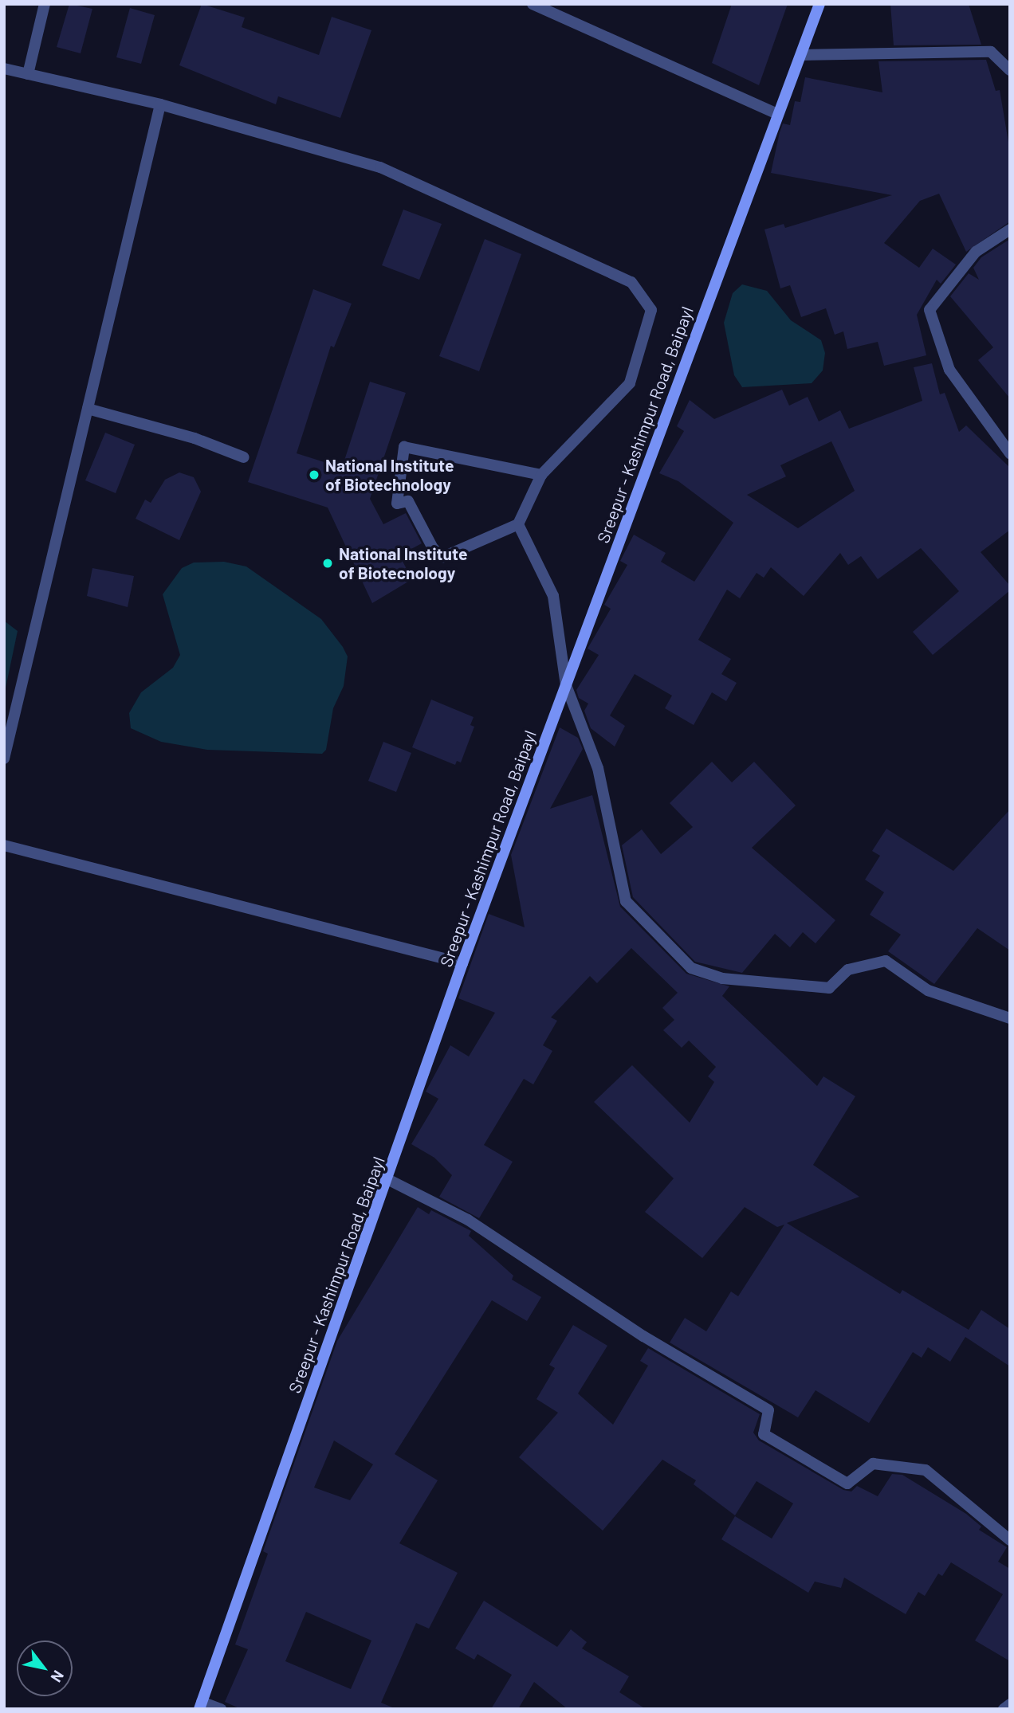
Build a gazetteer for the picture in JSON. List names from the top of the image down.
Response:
{
  "streets": {
    "street": ["Sreepur - Kashimpur Road, Baipayl"]
  },
  "places": ["National Institute of Biotechnology", "National Institute of Biotecnology"],
  "north": "bottom right"
}
